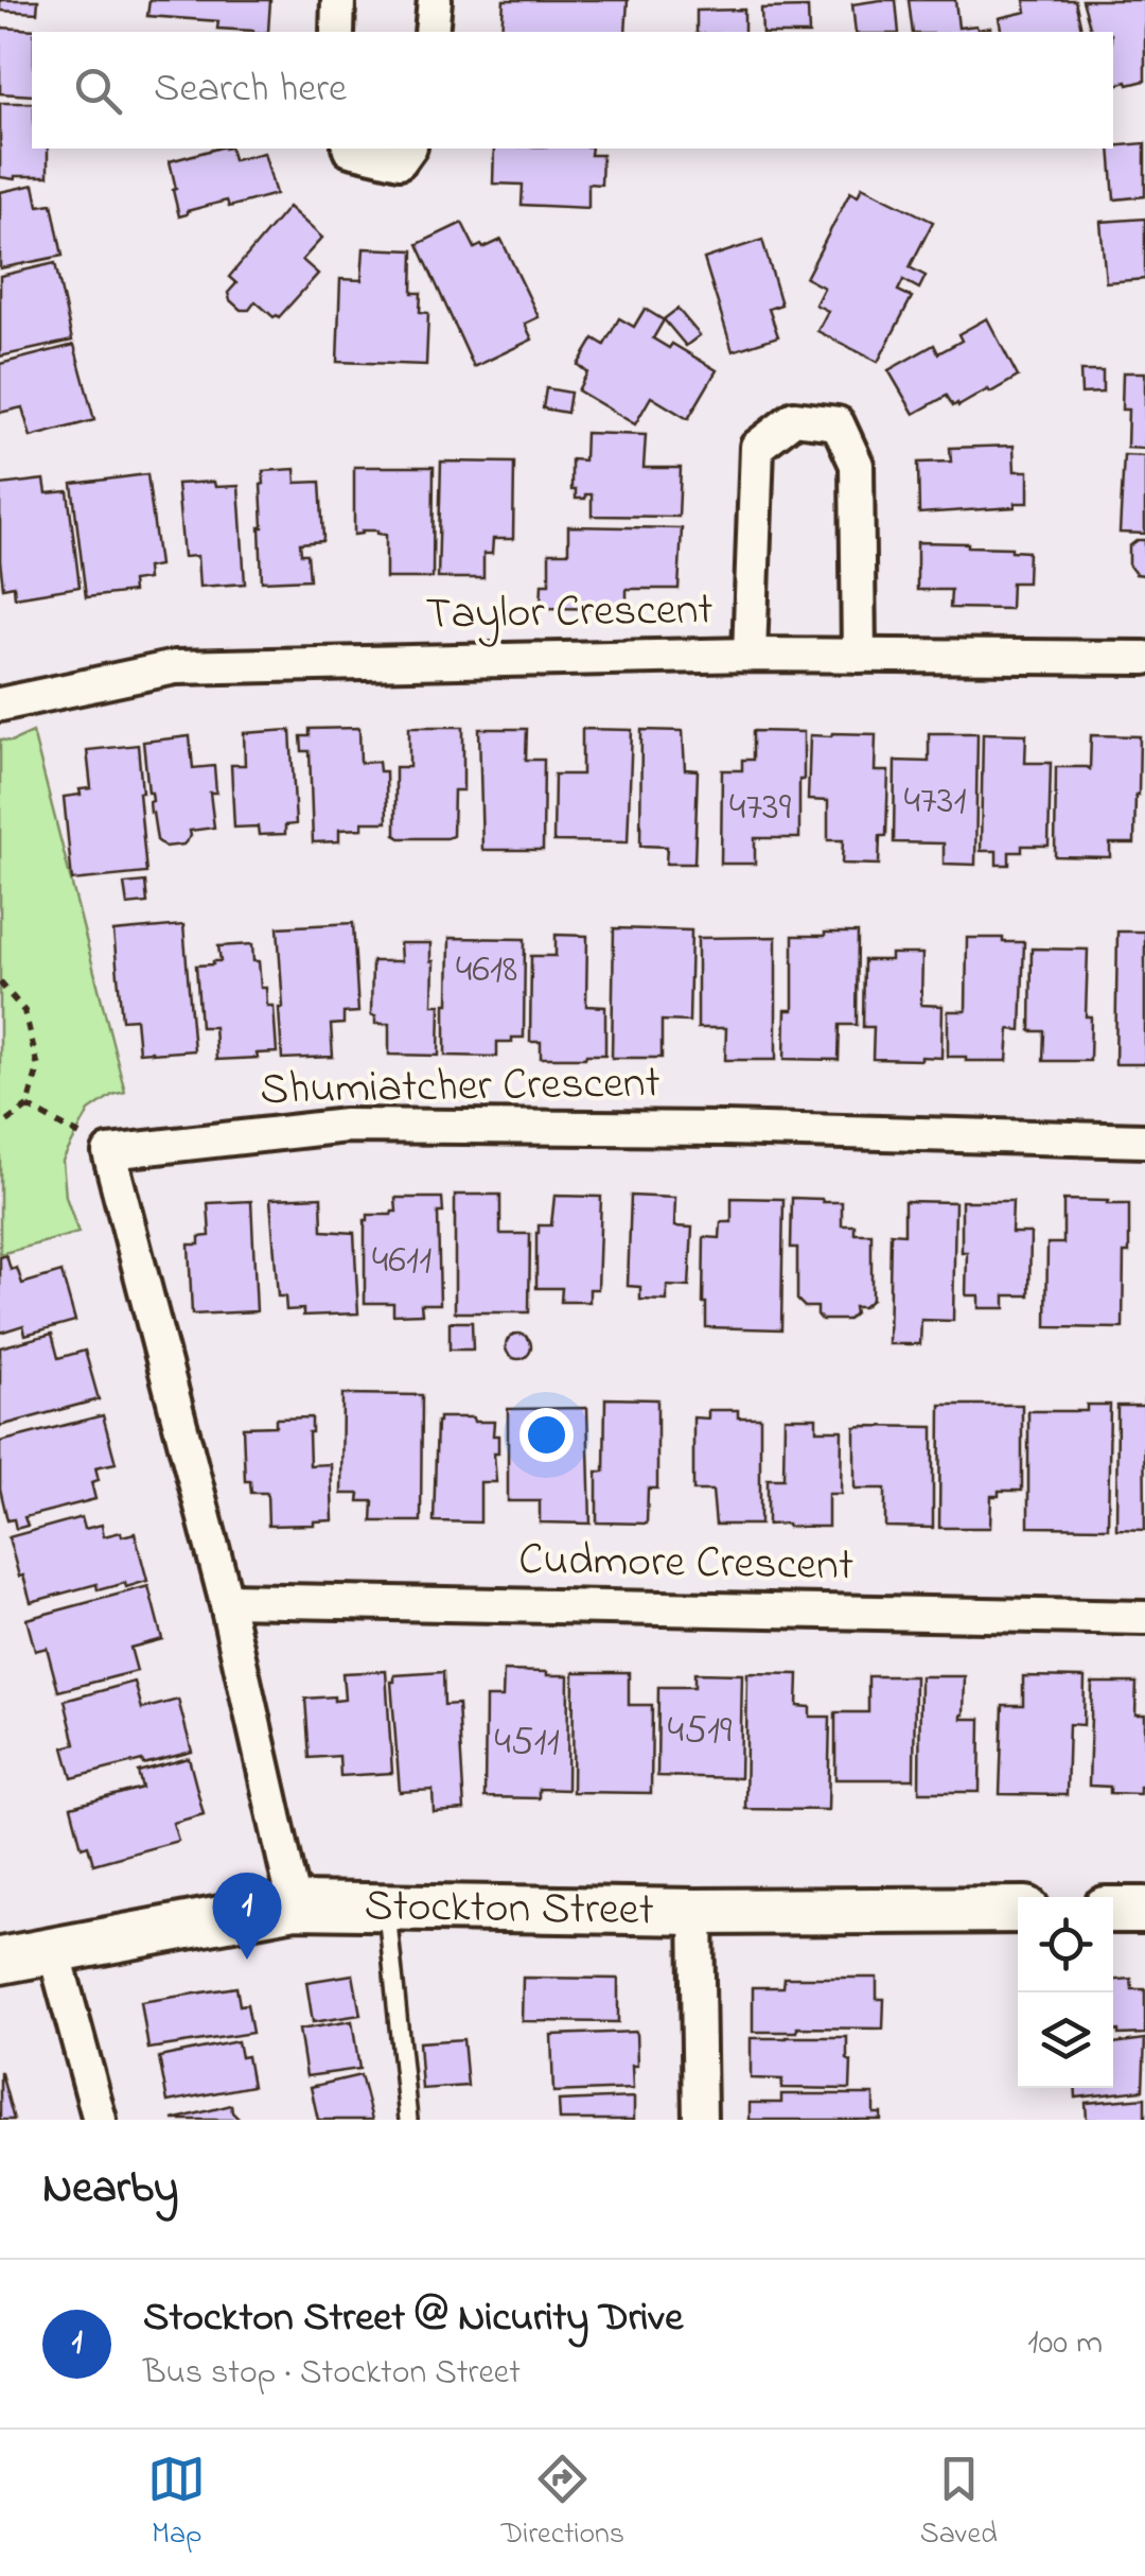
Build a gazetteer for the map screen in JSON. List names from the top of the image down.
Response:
{
  "streets": {
    "street": [
      "Taylor Crescent",
      "Shumiatcher Crescent",
      "Cudmore Crescent",
      "Stockton Street"
    ]
  },
  "house_numbers": [
    "4731",
    "4739",
    "4618",
    "4611",
    "4519",
    "4511"
  ],
  "page": {
    "search": "Search here",
    "pins": "1",
    "heading": "Nearby",
    "list": [
      {
        "mark": "1",
        "name": "Stockton Street @ Nicurity Drive",
        "note": "Bus stop · Stockton Street",
        "value": "100 m"
      }
    ],
    "nav": ["Map", "Directions", "Saved"]
  }
}
